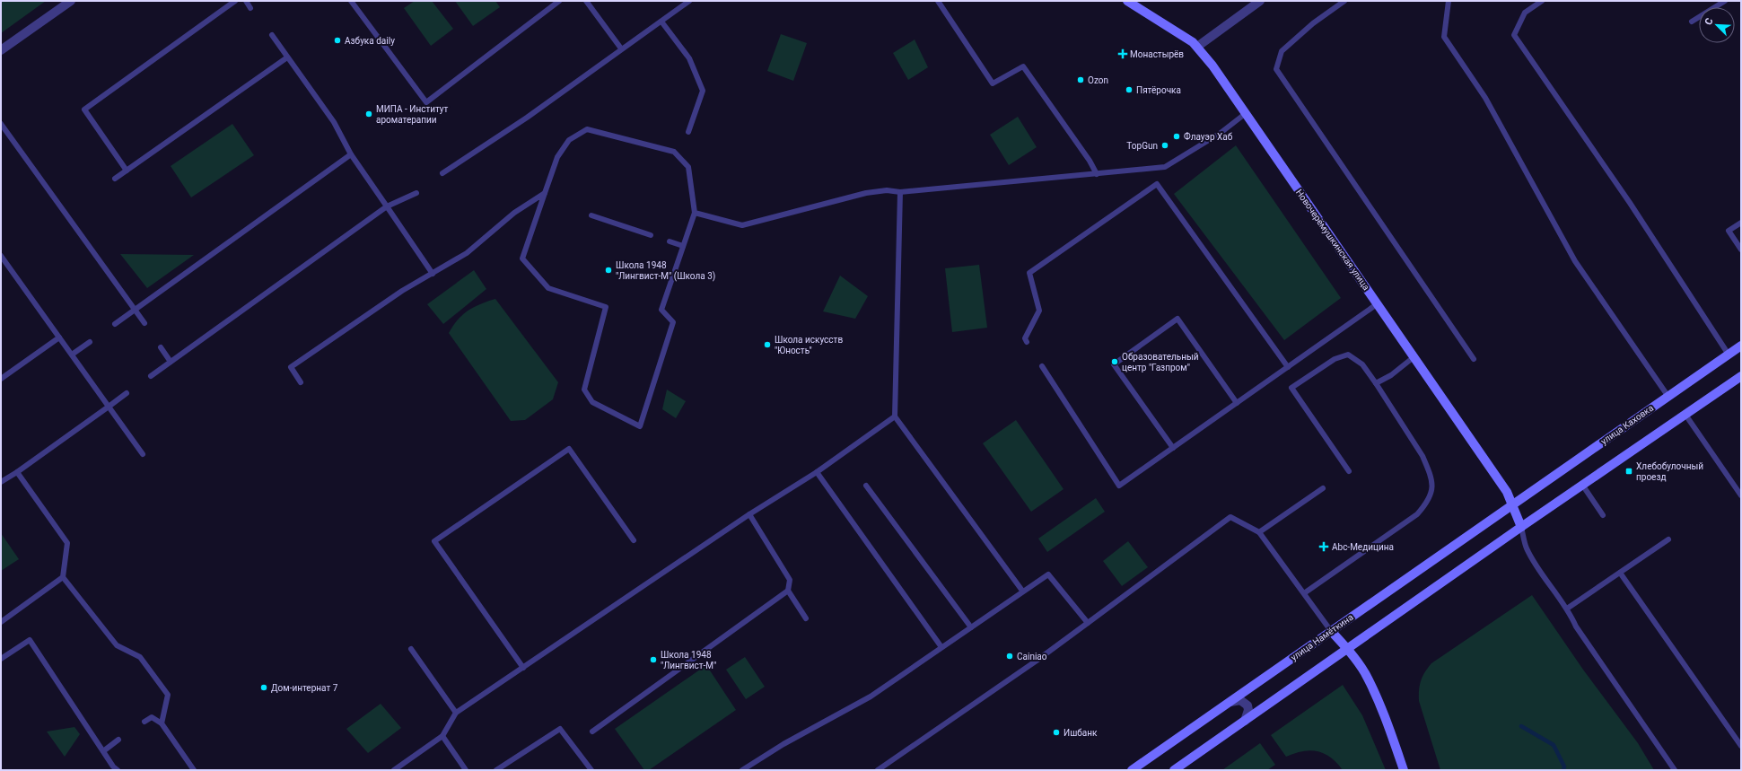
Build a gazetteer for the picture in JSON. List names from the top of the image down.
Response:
{
  "streets": {
    "main road": ["Новочерёмушкинская улица", "улица Каховка", "улица Намёткина"]
  },
  "crossings": [
    ["Новочерёмушкинская улица", "улица Каховка"],
    ["Новочерёмушкинская улица", "улица Намёткина"],
    ["улица Каховка", "улица Намёткина"]
  ],
  "places": {
    "other": [
      "Азбука daily",
      "Ozon",
      "Пятёрочка",
      "МИПА - Институт ароматерапии",
      "Флауэр Хаб",
      "TopGun",
      "Школа 1948 \"Лингвист-М\" (Школа 3)",
      "Школа искусств \"Юность\"",
      "Образовательный центр \"Газпром\"",
      "Cainiao",
      "Школа 1948 \"Лингвист-М\"",
      "Дом-интернат 7",
      "Ишбанк"
    ],
    "health": ["Монастырёв", "Abc-Медицина"],
    "transit": ["Хлебобулочный проезд"]
  },
  "north": "top left"
}
